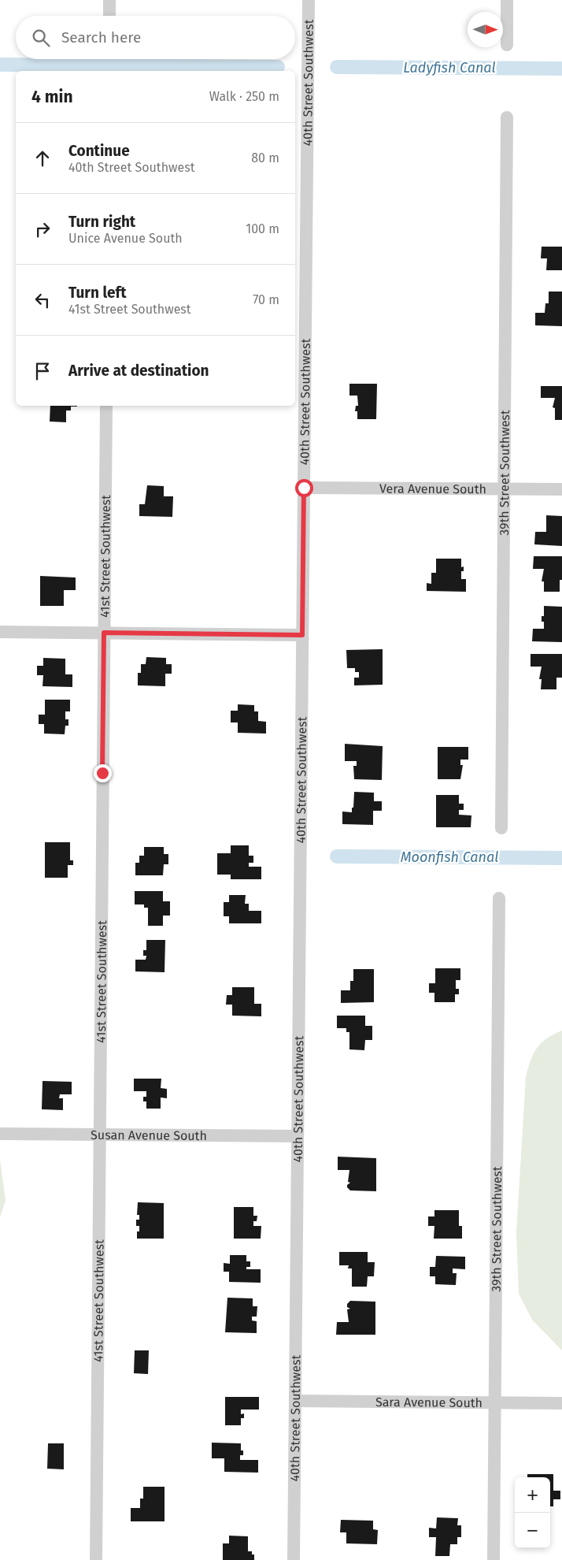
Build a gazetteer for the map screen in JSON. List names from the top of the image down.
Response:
{
  "streets": {
    "street": [
      "40th Street Southwest",
      "39th Street Southwest",
      "Vera Avenue South",
      "41st Street Southwest",
      "Susan Avenue South",
      "Sara Avenue South"
    ]
  },
  "crossings": [
    ["40th Street Southwest", "Vera Avenue South"],
    ["40th Street Southwest", "Susan Avenue South"],
    ["40th Street Southwest", "Sara Avenue South"],
    ["39th Street Southwest", "Vera Avenue South"],
    ["39th Street Southwest", "Sara Avenue South"],
    ["41st Street Southwest", "Susan Avenue South"]
  ],
  "water": ["Ladyfish Canal", "Moonfish Canal"],
  "north": "right",
  "page": {
    "search": "Search here",
    "heading": ["4 min", "Walk · 250 m"],
    "list": [
      ["Continue", "40th Street Southwest", "80 m"],
      ["Turn right", "Unice Avenue South", "100 m"],
      ["Turn left", "41st Street Southwest", "70 m"],
      "Arrive at destination"
    ],
    "map_buttons": ["+", "−"]
  }
}
